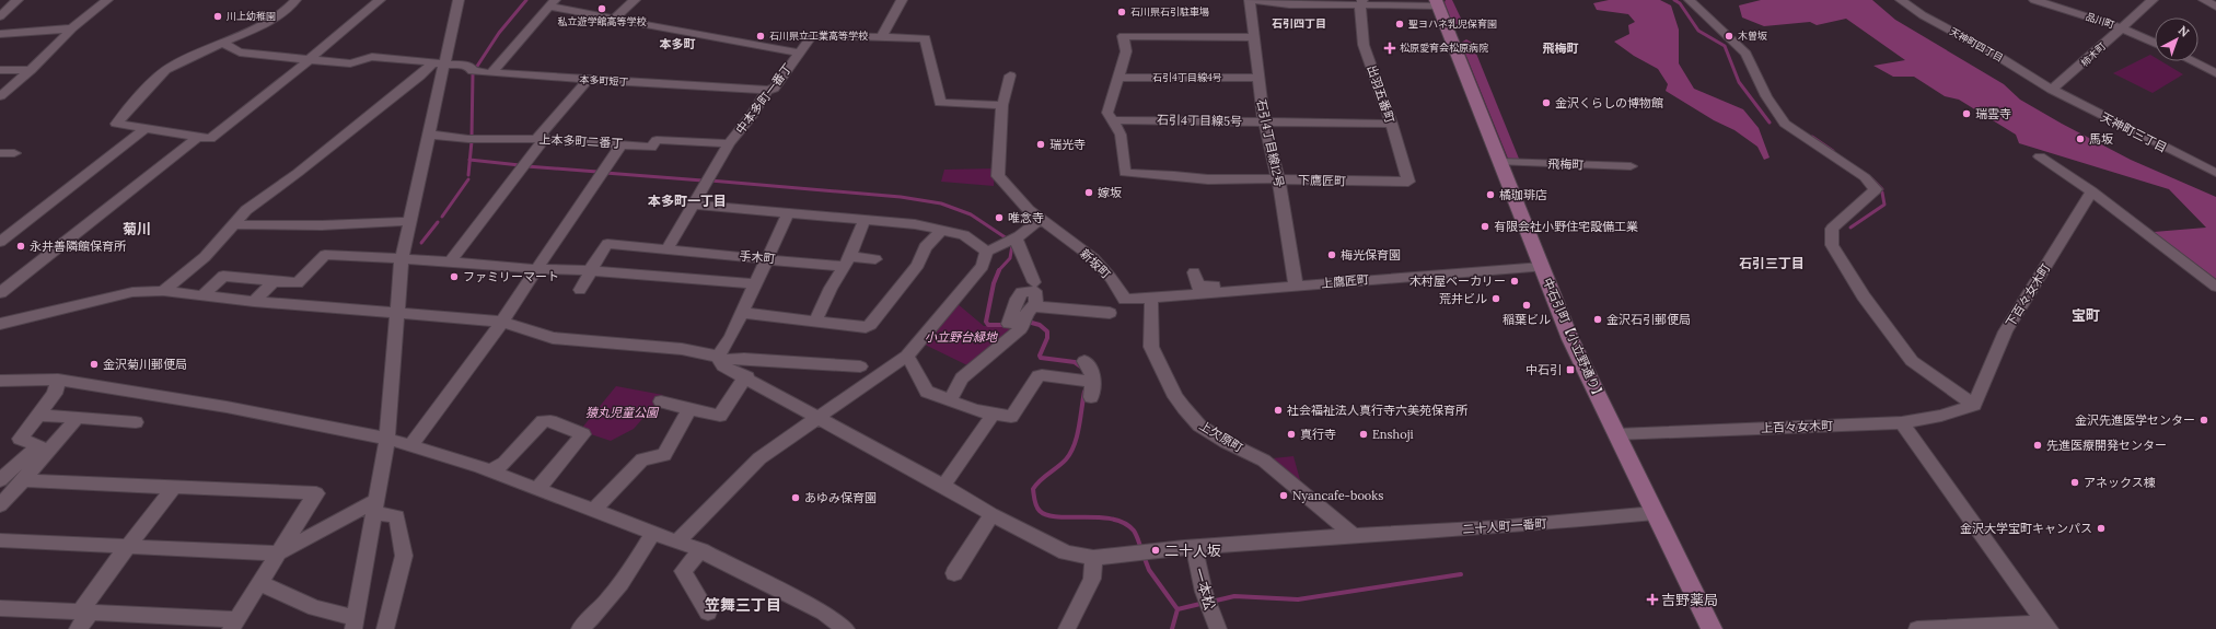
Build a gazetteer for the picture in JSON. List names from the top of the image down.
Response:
{
  "streets": {
    "main road": ["中石引町【小立野通り】"],
    "street": [
      "品川町",
      "天神町四丁目",
      "柿木町",
      "石引4丁目線4号",
      "本多町短丁",
      "出羽五番町",
      "中本多町一番丁",
      "石引4丁目線5号",
      "天神町三丁目",
      "上本多町二番丁",
      "石引4丁目線12号",
      "飛梅町",
      "下鷹匠町",
      "手木町",
      "新坂町",
      "上鷹匠町",
      "下百々女木町",
      "上百々女木町",
      "上欠原町",
      "二十人町一番町",
      "一本松"
    ]
  },
  "crossings": [
    ["品川町", "柿木町"],
    ["天神町四丁目", "柿木町"],
    ["天神町四丁目", "天神町三丁目"],
    ["柿木町", "天神町三丁目"],
    ["石引4丁目線4号", "石引4丁目線12号"],
    ["本多町短丁", "中本多町一番丁"],
    ["出羽五番町", "石引4丁目線5号"],
    ["出羽五番町", "下鷹匠町"],
    ["中本多町一番丁", "上本多町二番丁"],
    ["中本多町一番丁", "手木町"],
    ["石引4丁目線5号", "石引4丁目線12号"],
    ["石引4丁目線5号", "下鷹匠町"],
    ["石引4丁目線12号", "下鷹匠町"],
    ["石引4丁目線12号", "上鷹匠町"],
    ["飛梅町", "中石引町【小立野通り】"],
    ["新坂町", "上鷹匠町"],
    ["新坂町", "上欠原町"],
    ["上鷹匠町", "中石引町【小立野通り】"],
    ["上鷹匠町", "上欠原町"],
    ["下百々女木町", "上百々女木町"],
    ["中石引町【小立野通り】", "上百々女木町"],
    ["中石引町【小立野通り】", "二十人町一番町"],
    ["上欠原町", "二十人町一番町"],
    ["二十人町一番町", "一本松"]
  ],
  "districts": [
    "石引四丁目",
    "本多町",
    "飛梅町",
    "本多町一丁目",
    "菊川",
    "石引三丁目",
    "宝町",
    "笠舞三丁目"
  ],
  "parks": ["小立野台緑地", "猿丸児童公園"],
  "places": {
    "other": [
      "私立遊学館高等学校",
      "石川県石引駐車場",
      "川上幼稚園",
      "聖ヨハネ乳児保育園",
      "石川県立工業高等学校",
      "木曽坂",
      "金沢くらしの博物館",
      "瑞雲寺",
      "馬坂",
      "瑞光寺",
      "嫁坂",
      "橘珈琲店",
      "唯念寺",
      "有限会社小野住宅設備工業",
      "永井善隣館保育所",
      "梅光保育園",
      "ファミリーマート",
      "木村屋ベーカリー",
      "荒井ビル",
      "稲葉ビル",
      "金沢石引郵便局",
      "金沢菊川郵便局",
      "社会福祉法人真行寺六美苑保育所",
      "金沢先進医学センター",
      "真行寺",
      "Enshoji",
      "先進医療開発センター",
      "アネックス棟",
      "Nyancafe-books",
      "あゆみ保育園",
      "金沢大学宝町キャンパス",
      "二十人坂"
    ],
    "health": ["松原愛育会松原病院", "吉野薬局"],
    "transit": ["中石引"]
  },
  "north": "top right"
}
